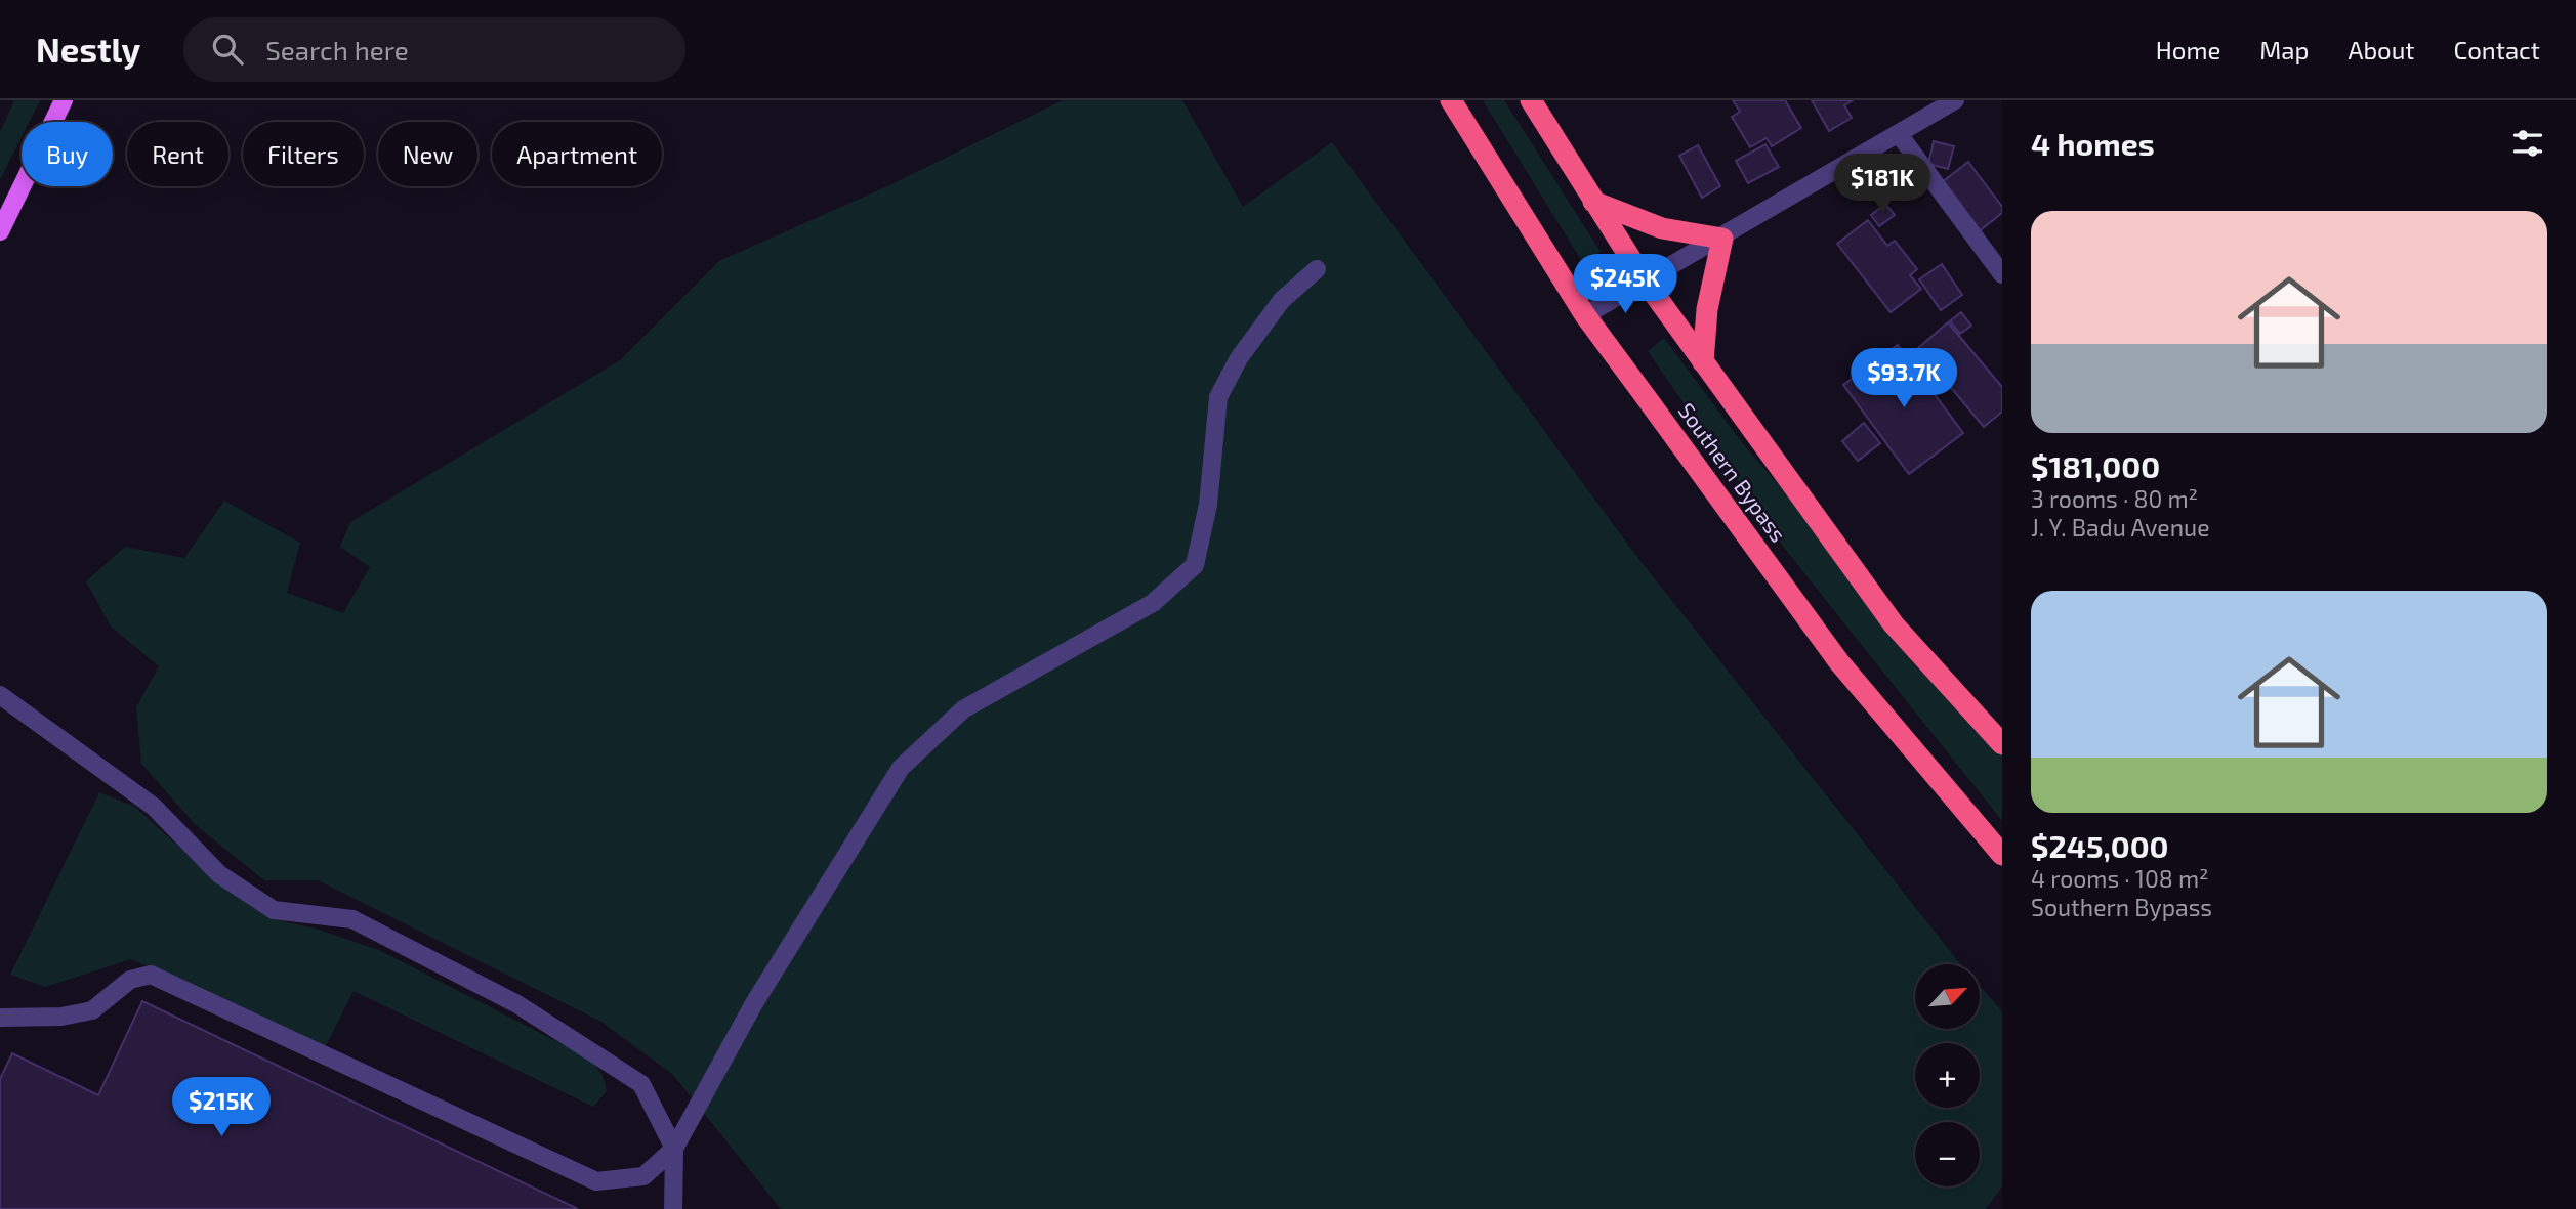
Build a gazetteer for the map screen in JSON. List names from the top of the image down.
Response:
{
  "streets": {
    "highway": ["Southern Bypass"]
  },
  "north": "top right",
  "page": {
    "header": "Nestly",
    "search": "Search here",
    "nav": [
      "Home",
      "Map",
      "About",
      "Contact"
    ],
    "heading": "4 homes",
    "chip": [
      "Buy",
      "Rent",
      "Filters",
      "New",
      "Apartment"
    ],
    "price": [
      "$181K",
      "$245K",
      "$93.7K",
      "$215K"
    ],
    "list": [
      {
        "name": "$181,000",
        "note": "3 rooms · 80 m² · J. Y. Badu Avenue"
      },
      {
        "name": "$245,000",
        "note": "4 rooms · 108 m² · Southern Bypass"
      }
    ],
    "map_buttons": ["+", "−"]
  }
}
